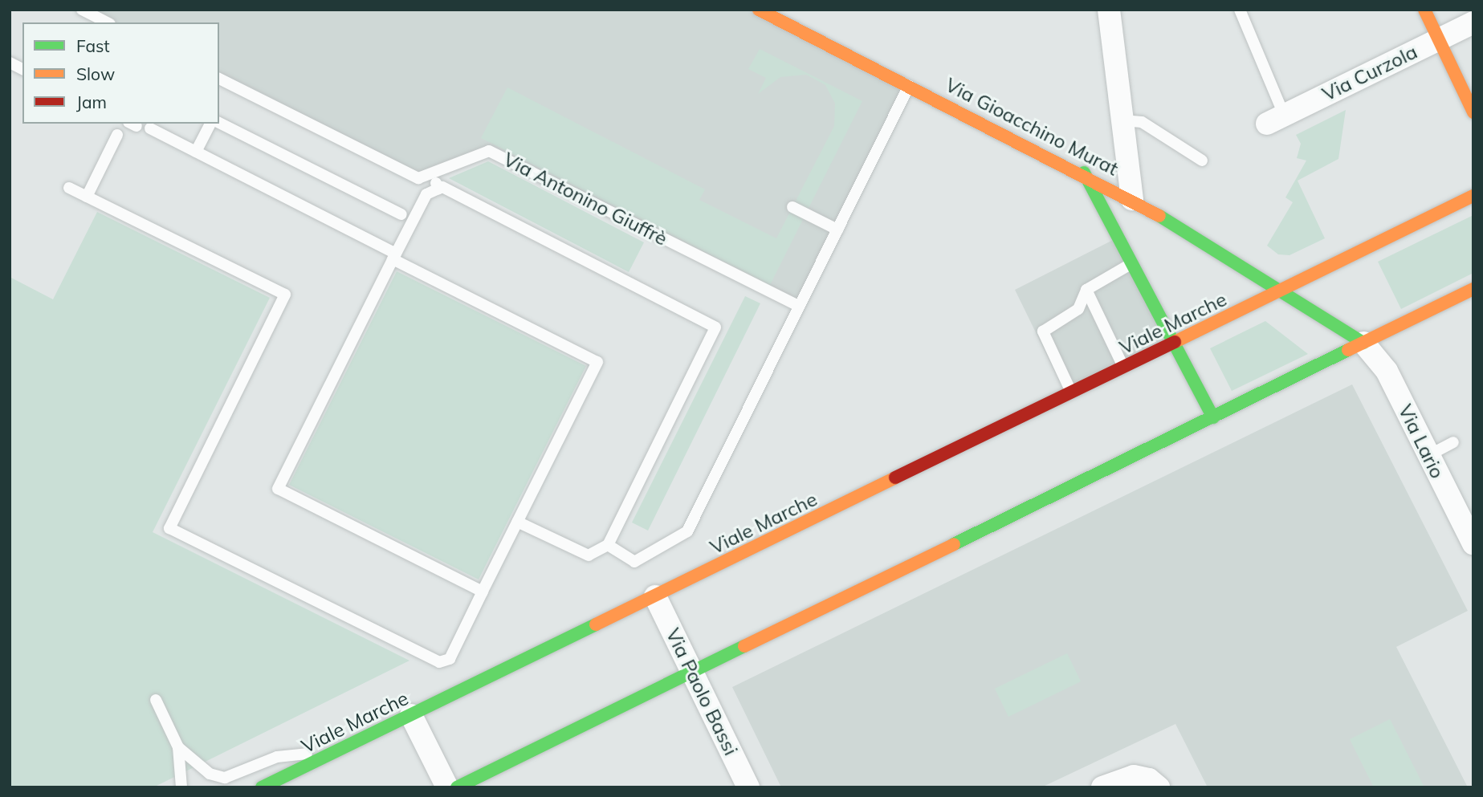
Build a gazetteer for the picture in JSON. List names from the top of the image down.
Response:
{
  "streets": {
    "main road": ["Via Gioacchino Murat", "Viale Marche"],
    "street": ["Via Curzola", "Via Lario", "Via Paolo Bassi"],
    "lane": ["Via Antonino Giuffrè"]
  },
  "crossings": [
    ["Via Gioacchino Murat", "Viale Marche"],
    ["Viale Marche", "Via Paolo Bassi"]
  ],
  "legend": ["Fast", "Slow", "Jam"]
}
